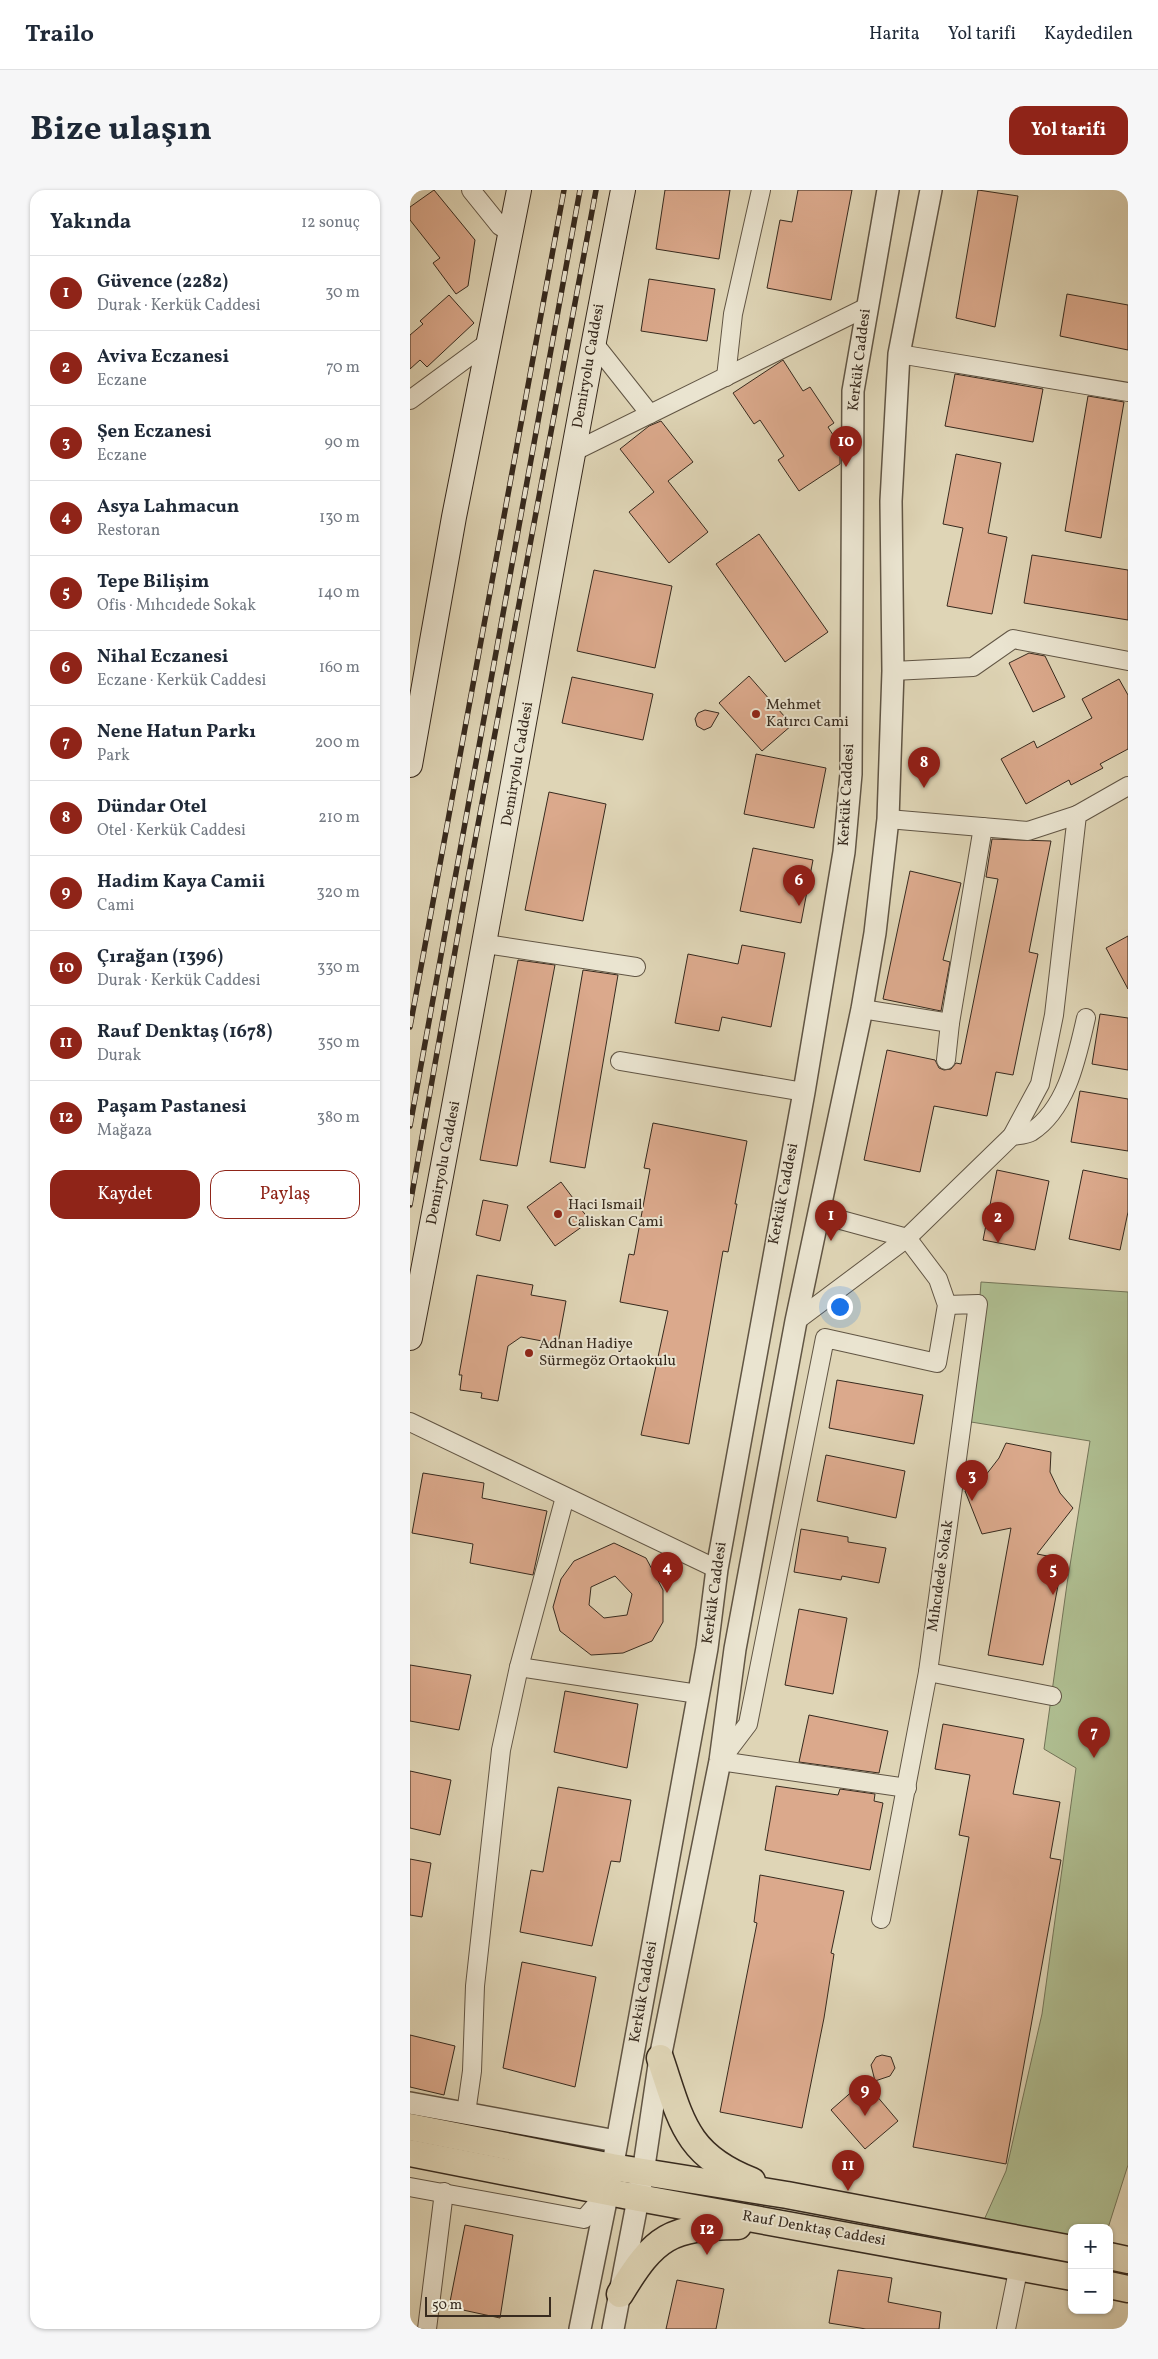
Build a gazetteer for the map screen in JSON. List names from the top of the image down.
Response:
{
  "streets": {
    "main road": ["Demiryolu Caddesi", "Rauf Denktaş Caddesi"],
    "street": ["Kerkük Caddesi", "Mıhcıdede Sokak"]
  },
  "crossings": [
    ["Kerkük Caddesi", "Rauf Denktaş Caddesi"]
  ],
  "places": ["Mehmet Katırcı Cami", "Haci Ismail Caliskan Cami", "Adnan Hadiye Sürmegöz Ortaokulu"],
  "scale_bar": "50 m",
  "page": {
    "header": "Trailo",
    "nav": ["Harita", "Yol tarifi", "Kaydedilen"],
    "title": "Bize ulaşın",
    "buttons": [
      "Yol tarifi",
      ["Kaydet", "Paylaş"]
    ],
    "heading": ["Yakında", "12 sonuç"],
    "list": [
      {
        "mark": "1",
        "name": "Güvence (2282)",
        "note": "Durak · Kerkük Caddesi",
        "value": "30 m"
      },
      {
        "mark": "2",
        "name": "Aviva Eczanesi",
        "note": "Eczane",
        "value": "70 m"
      },
      {
        "mark": "3",
        "name": "Şen Eczanesi",
        "note": "Eczane",
        "value": "90 m"
      },
      {
        "mark": "4",
        "name": "Asya Lahmacun",
        "note": "Restoran",
        "value": "130 m"
      },
      {
        "mark": "5",
        "name": "Tepe Bilişim",
        "note": "Ofis · Mıhcıdede Sokak",
        "value": "140 m"
      },
      {
        "mark": "6",
        "name": "Nihal Eczanesi",
        "note": "Eczane · Kerkük Caddesi",
        "value": "160 m"
      },
      {
        "mark": "7",
        "name": "Nene Hatun Parkı",
        "note": "Park",
        "value": "200 m"
      },
      {
        "mark": "8",
        "name": "Dündar Otel",
        "note": "Otel · Kerkük Caddesi",
        "value": "210 m"
      },
      {
        "mark": "9",
        "name": "Hadim Kaya Camii",
        "note": "Cami",
        "value": "320 m"
      },
      {
        "mark": "10",
        "name": "Çırağan (1396)",
        "note": "Durak · Kerkük Caddesi",
        "value": "330 m"
      },
      {
        "mark": "11",
        "name": "Rauf Denktaş (1678)",
        "note": "Durak",
        "value": "350 m"
      },
      {
        "mark": "12",
        "name": "Paşam Pastanesi",
        "note": "Mağaza",
        "value": "380 m"
      }
    ],
    "pins": [
      "10",
      "8",
      "6",
      "1",
      "2",
      "3",
      "4",
      "5",
      "7",
      "9",
      "11",
      "12"
    ],
    "map_buttons": ["+", "−"],
    "scale": "50 m"
  }
}
